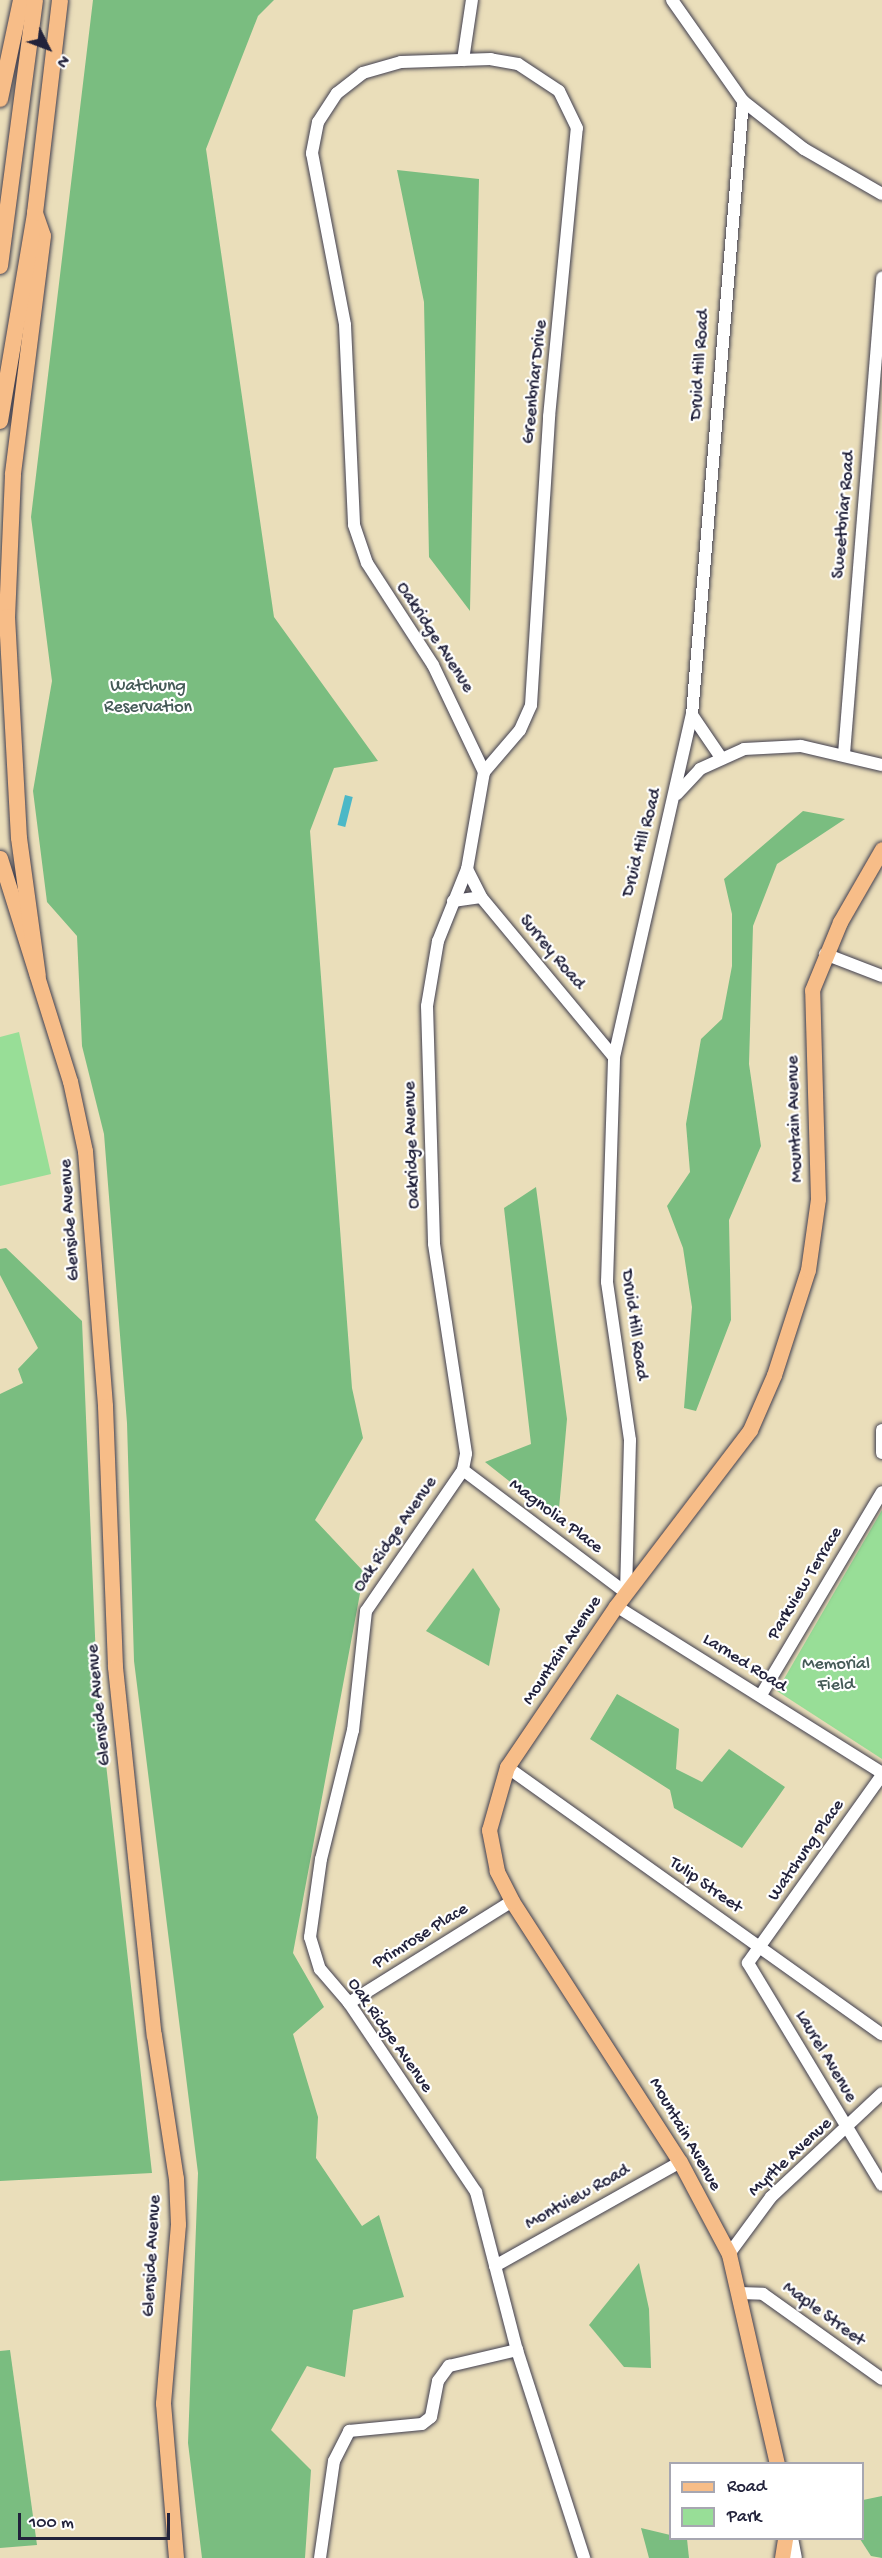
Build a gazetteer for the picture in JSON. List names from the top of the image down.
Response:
{
  "streets": {
    "main road": ["Mountain Avenue", "Glenside Avenue"],
    "street": [
      "Druid Hill Road",
      "Greenbriar Drive",
      "Sweetbriar Road",
      "Oakridge Avenue",
      "Surrey Road",
      "Magnolia Place",
      "Oak Ridge Avenue",
      "Parkview Terrace",
      "Larned Road",
      "Watchung Place",
      "Tulip Street",
      "Primrose Place",
      "Laurel Avenue",
      "Myrtle Avenue",
      "Montview Road",
      "Maple Street"
    ]
  },
  "crossings": [
    ["Druid Hill Road", "Surrey Road"],
    ["Druid Hill Road", "Mountain Avenue"],
    ["Druid Hill Road", "Magnolia Place"],
    ["Greenbriar Drive", "Oakridge Avenue"],
    ["Oakridge Avenue", "Surrey Road"],
    ["Oakridge Avenue", "Magnolia Place"],
    ["Oakridge Avenue", "Oak Ridge Avenue"],
    ["Mountain Avenue", "Magnolia Place"],
    ["Mountain Avenue", "Larned Road"],
    ["Mountain Avenue", "Tulip Street"],
    ["Mountain Avenue", "Primrose Place"],
    ["Mountain Avenue", "Myrtle Avenue"],
    ["Mountain Avenue", "Montview Road"],
    ["Mountain Avenue", "Maple Street"],
    ["Magnolia Place", "Oak Ridge Avenue"],
    ["Oak Ridge Avenue", "Primrose Place"],
    ["Oak Ridge Avenue", "Montview Road"],
    ["Parkview Terrace", "Larned Road"],
    ["Larned Road", "Watchung Place"],
    ["Watchung Place", "Tulip Street"],
    ["Watchung Place", "Laurel Avenue"],
    ["Tulip Street", "Laurel Avenue"],
    ["Laurel Avenue", "Myrtle Avenue"]
  ],
  "parks": ["Watchung Reservation", "Memorial Field"],
  "legend": ["Road", "Park"],
  "scale_bar": "100 m",
  "north": "bottom right"
}
